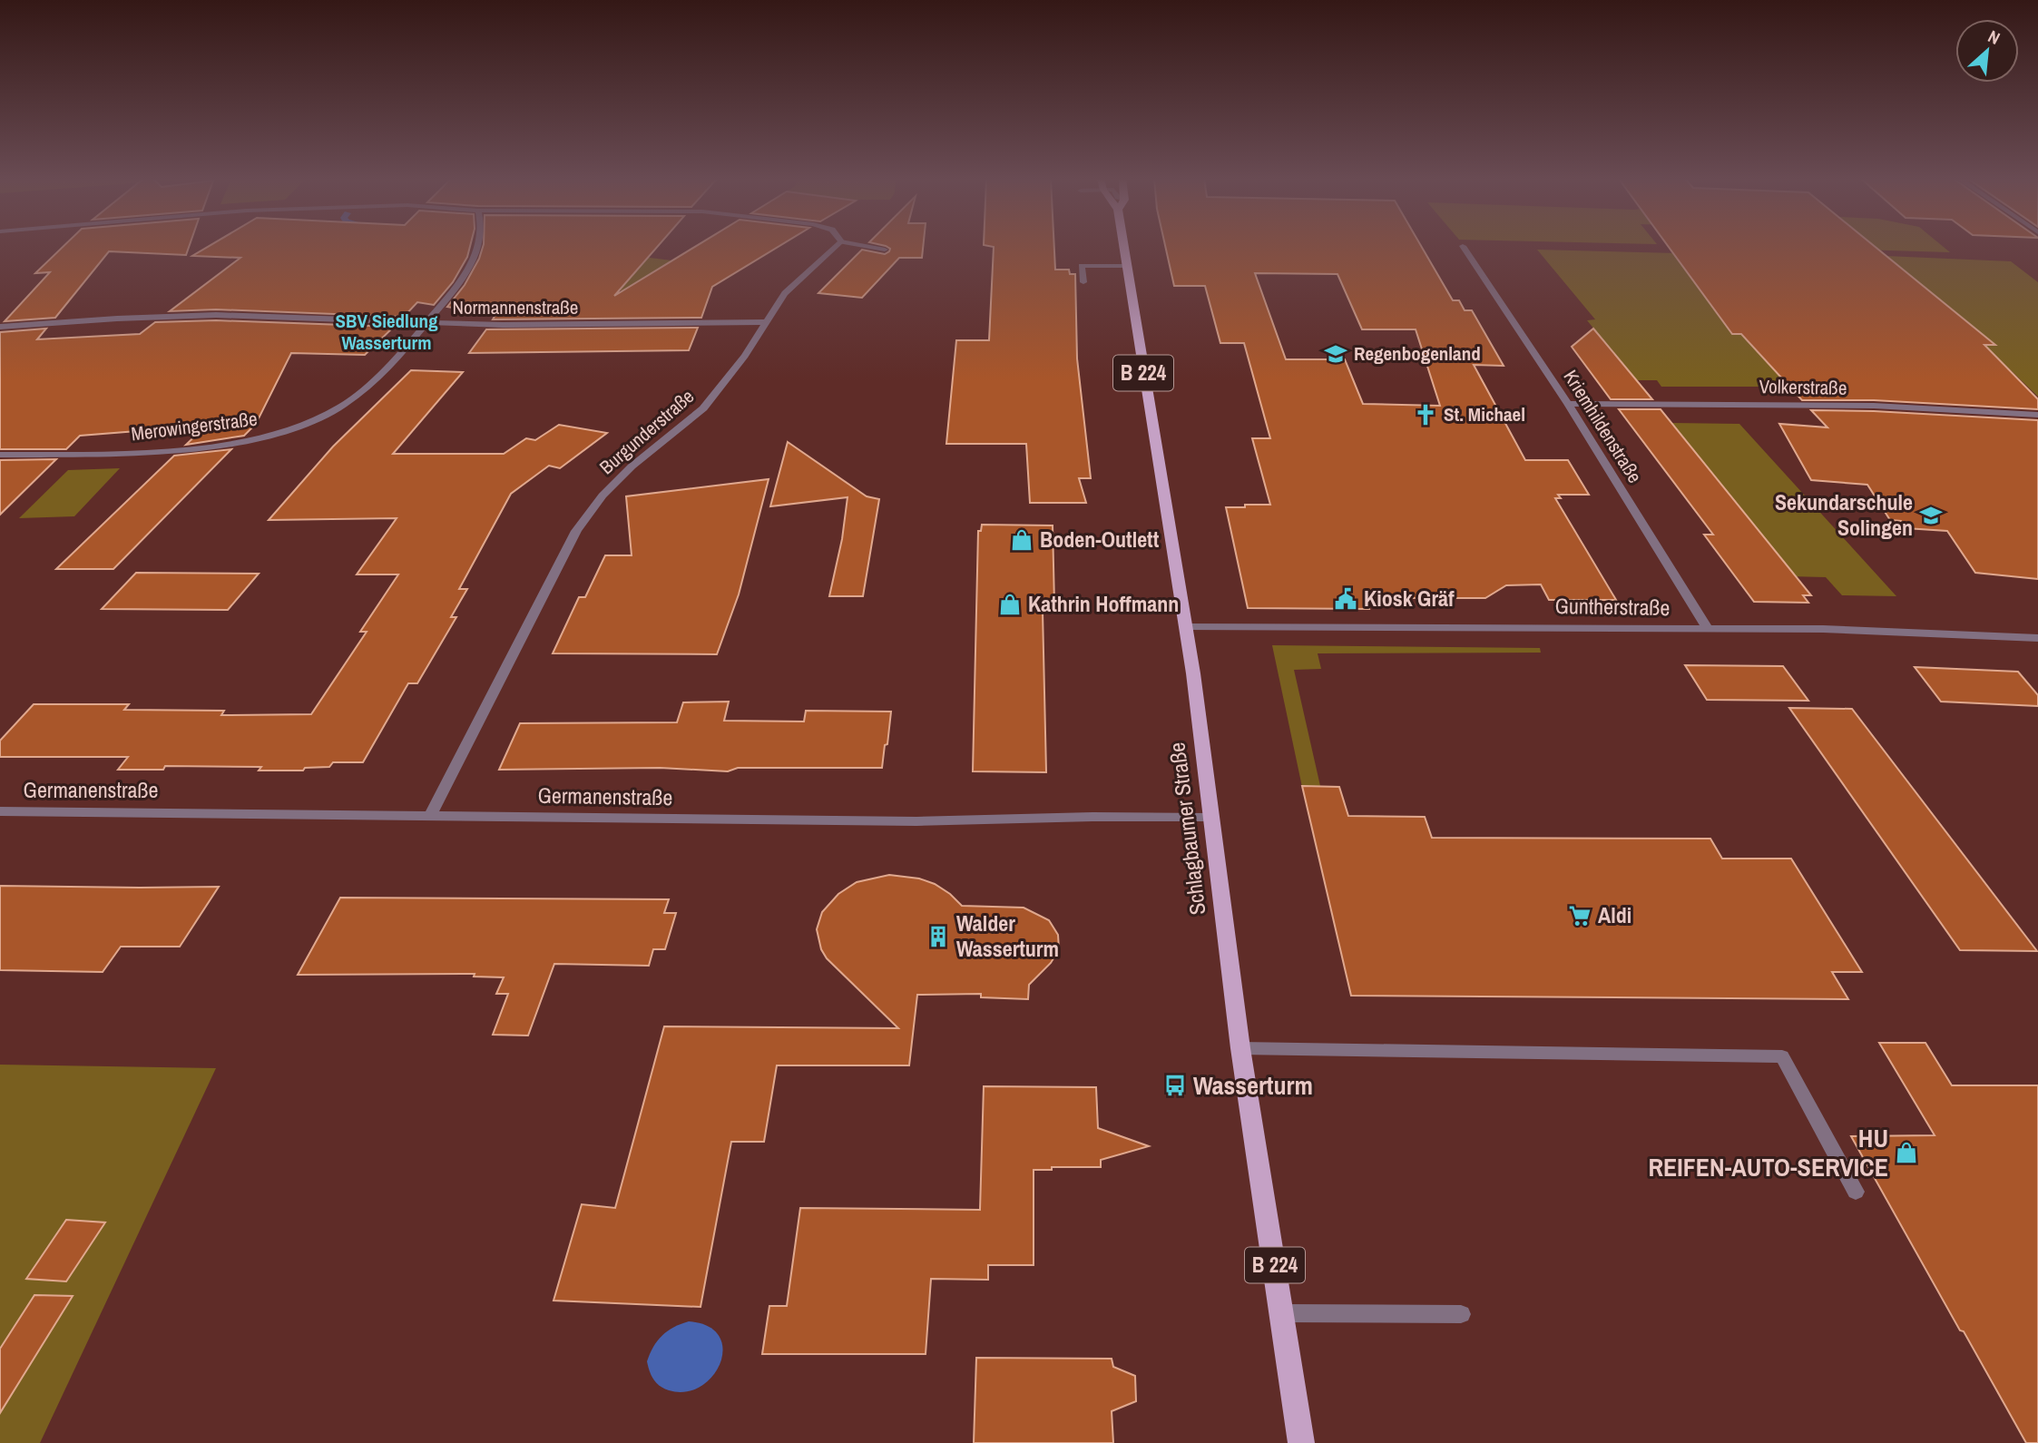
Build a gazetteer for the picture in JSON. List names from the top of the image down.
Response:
{
  "streets": {
    "main road": ["B 224", "Schlagbaumer Straße"],
    "street": [
      "Normannenstraße",
      "Volkerstraße",
      "Merowingerstraße",
      "Kriemhildenstraße",
      "Burgunderstraße",
      "Guntherstraße",
      "Germanenstraße"
    ]
  },
  "crossings": [
    ["Normannenstraße", "Merowingerstraße"],
    ["Normannenstraße", "Burgunderstraße"],
    ["Volkerstraße", "Kriemhildenstraße"],
    ["Kriemhildenstraße", "Guntherstraße"],
    ["Burgunderstraße", "Germanenstraße"],
    ["Guntherstraße", "Schlagbaumer Straße"],
    ["Germanenstraße", "Schlagbaumer Straße"]
  ],
  "districts": ["SBV Siedlung Wasserturm"],
  "places": {
    "school or university": ["Regenbogenland", "Sekundarschule Solingen"],
    "church": ["St. Michael"],
    "shop": ["Boden-Outlett", "Kathrin Hoffmann", "HU REIFEN-AUTO-SERVICE"],
    "public building": ["Kiosk Gräf"],
    "supermarket": ["Aldi"],
    "building": ["Walder Wasserturm"],
    "bus stop": ["Wasserturm"]
  },
  "north": "top right"
}
